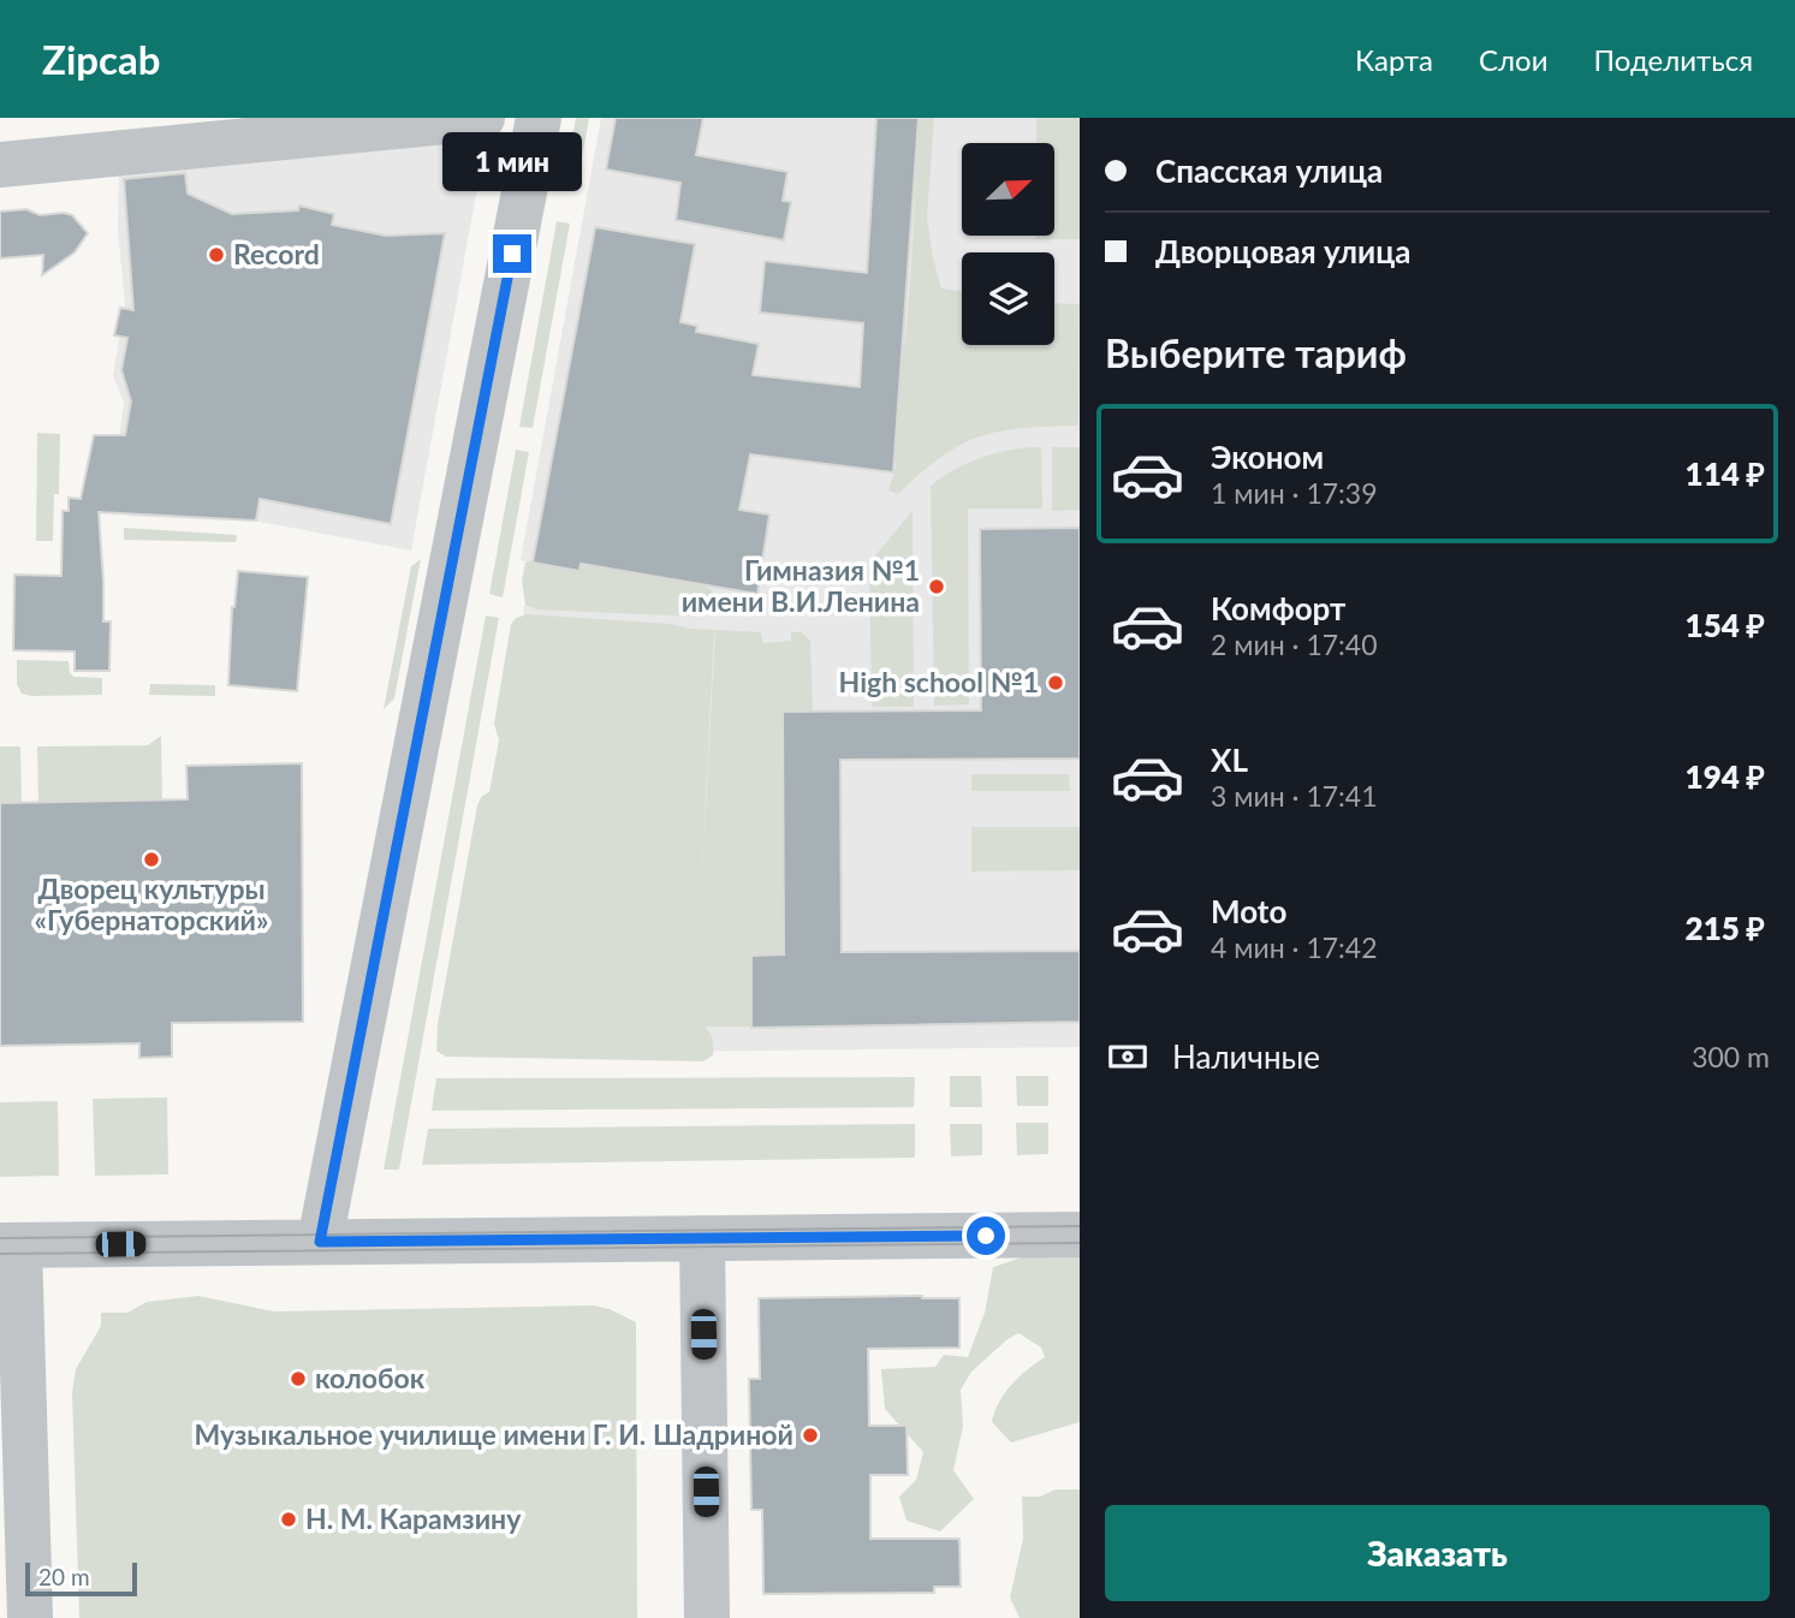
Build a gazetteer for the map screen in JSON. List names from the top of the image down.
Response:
{
  "places": [
    "Record",
    "Гимназия №1 имени В.И.Ленина",
    "High school №1",
    "Дворец культуры «Губернаторский»",
    "колобок",
    "Музыкальное училище имени Г. И. Шадриной",
    "Н. М. Карамзину"
  ],
  "scale_bar": "20 m",
  "north": "top right",
  "page": {
    "header": "Zipcab",
    "nav": ["Карта", "Слои", "Поделиться"],
    "banner": ["Спасская улица", "Дворцовая улица"],
    "bubble": "1 мин",
    "heading": "Выберите тариф",
    "list": [
      {
        "name": "Эконом",
        "note": "1 мин · 17:39",
        "value": "114 ₽"
      },
      {
        "name": "Комфорт",
        "note": "2 мин · 17:40",
        "value": "154 ₽"
      },
      {
        "name": "XL",
        "note": "3 мин · 17:41",
        "value": "194 ₽"
      },
      {
        "name": "Moto",
        "note": "4 мин · 17:42",
        "value": "215 ₽"
      }
    ],
    "pay": ["Наличные", "300 m"],
    "buttons": "Заказать",
    "scale": "20 m"
  }
}
